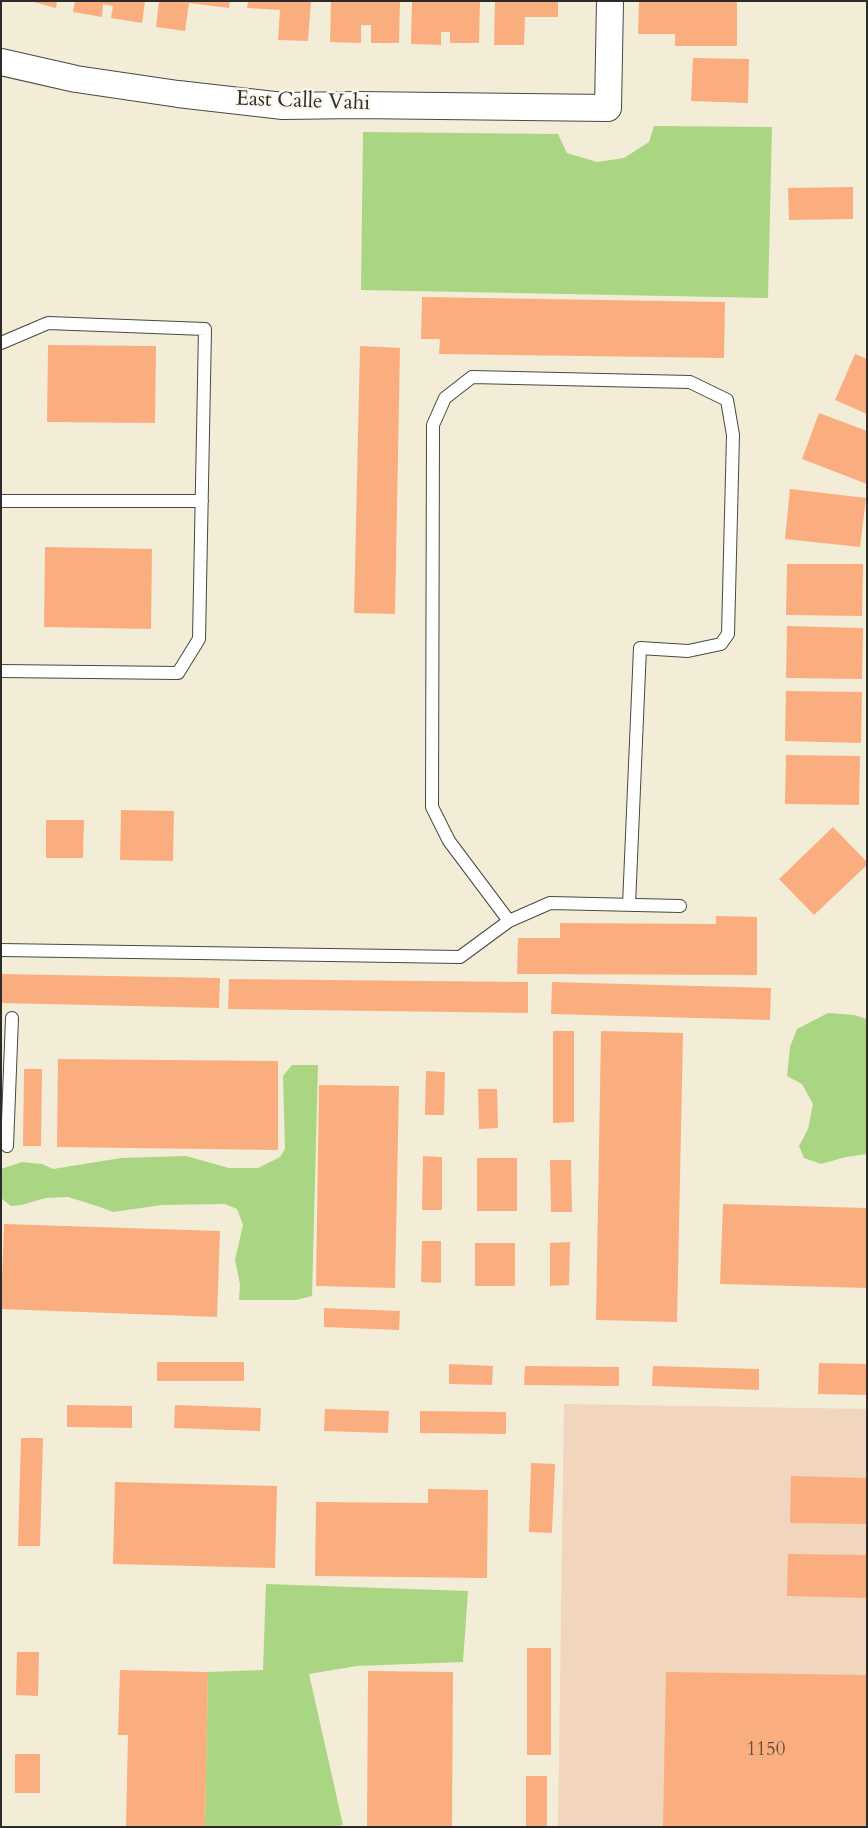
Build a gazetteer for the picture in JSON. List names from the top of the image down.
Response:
{
  "streets": {
    "street": ["East Calle Vahi"]
  },
  "house_numbers": ["1150"]
}
